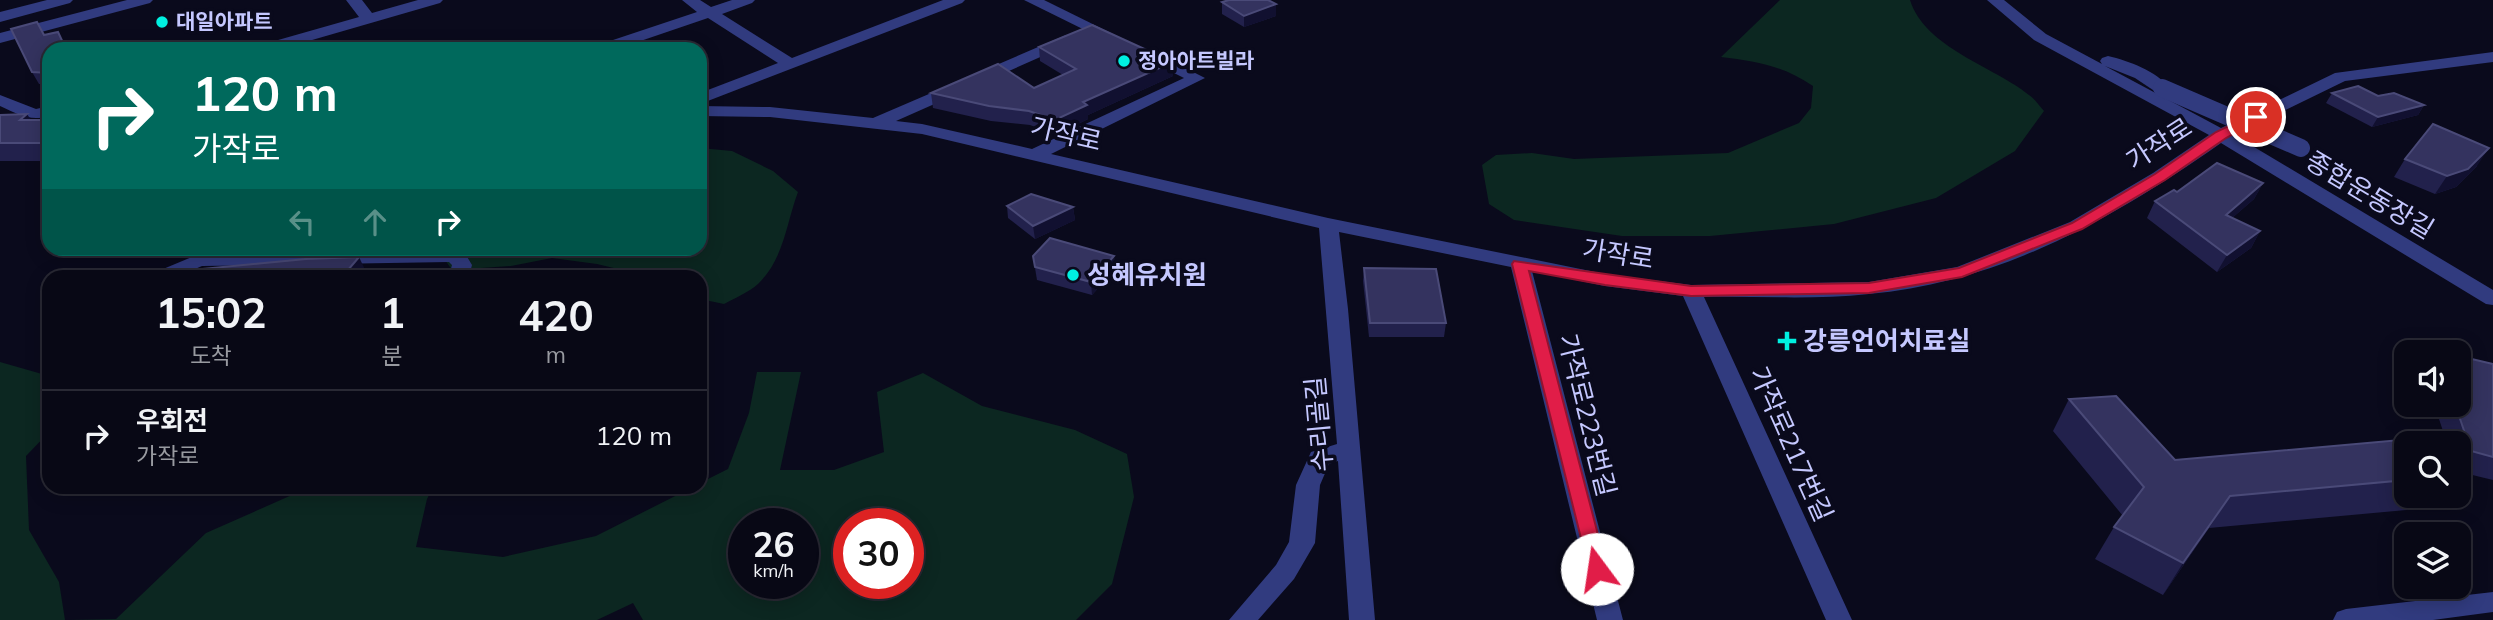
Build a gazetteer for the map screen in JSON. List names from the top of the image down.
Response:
{
  "streets": {
    "street": [
      "가작로",
      "종합운동장길",
      "가작로223번길",
      "수리골길",
      "가작로217번길"
    ]
  },
  "crossings": [
    ["가작로", "종합운동장길"],
    ["가작로", "가작로223번길"],
    ["가작로", "수리골길"],
    ["가작로", "가작로217번길"]
  ],
  "places": {
    "other": ["대일아파트", "정아아트빌라", "성혜유치원"],
    "health": ["강릉언어치료실"]
  },
  "page": {
    "turn": ["120 m", "가작로"],
    "eta": [
      "15:02",
      "도착",
      "1",
      "분",
      "420",
      "m"
    ],
    "list": [
      {
        "name": "우회전",
        "note": "가작로",
        "value": "120 m"
      }
    ],
    "speed": "26 km/h",
    "limit": "30"
  }
}
